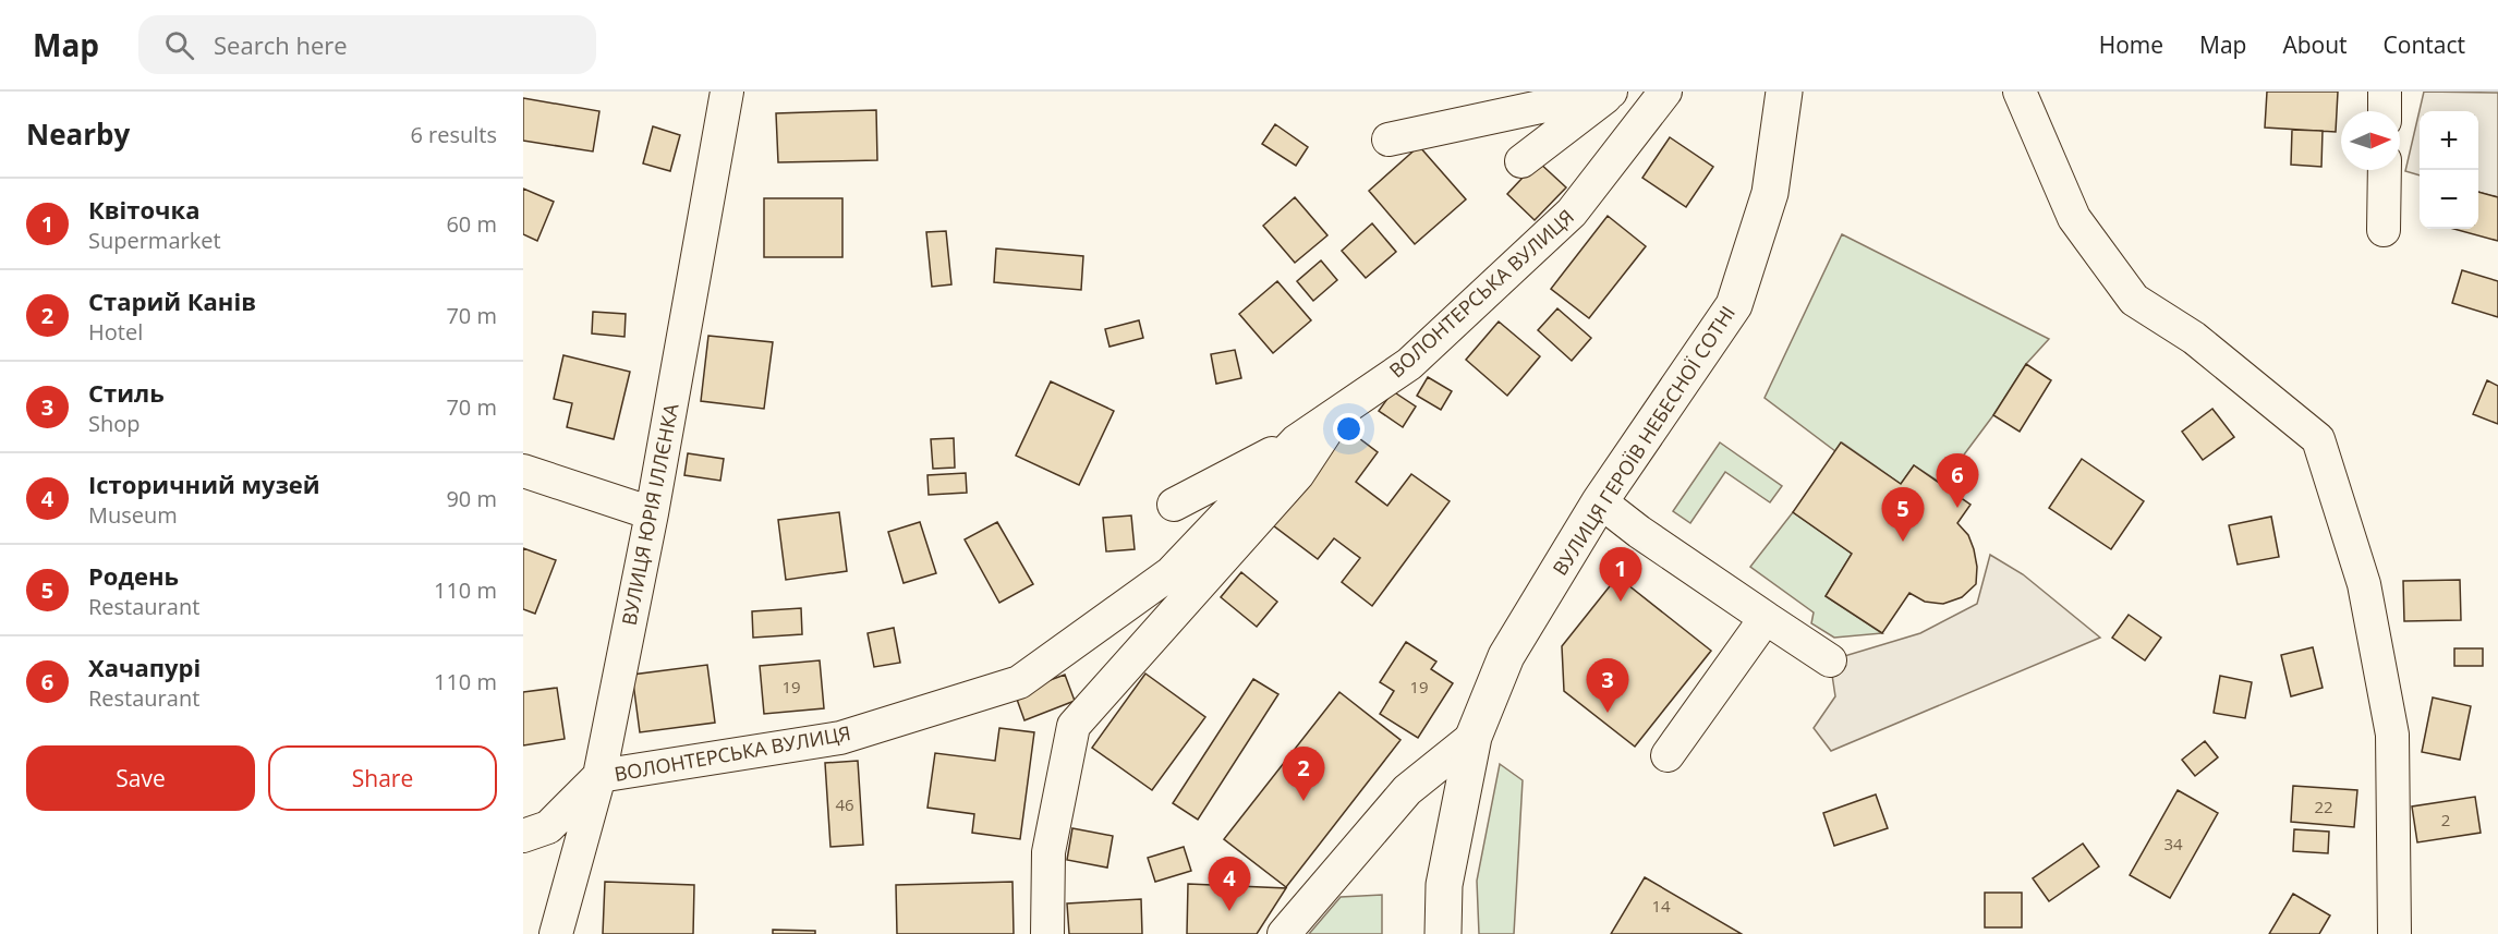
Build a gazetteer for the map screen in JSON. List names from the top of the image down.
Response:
{
  "streets": {
    "main road": ["ВУЛИЦЯ ГЕРОЇВ НЕБЕСНОЇ СОТНІ"],
    "street": ["ВОЛОНТЕРСЬКА ВУЛИЦЯ", "ВУЛИЦЯ ЮРІЯ ІЛЛЄНКА"]
  },
  "crossings": [
    ["ВОЛОНТЕРСЬКА ВУЛИЦЯ", "ВУЛИЦЯ ЮРІЯ ІЛЛЄНКА"]
  ],
  "house_numbers": [
    "19",
    "19",
    "46",
    "22",
    "2",
    "34",
    "14"
  ],
  "north": "right",
  "page": {
    "header": "Map",
    "search": "Search here",
    "nav": [
      "Home",
      "Map",
      "About",
      "Contact"
    ],
    "heading": ["Nearby", "6 results"],
    "map_buttons": ["+", "−"],
    "list": [
      {
        "mark": "1",
        "name": "Квіточка",
        "note": "Supermarket",
        "value": "60 m"
      },
      {
        "mark": "2",
        "name": "Старий Канів",
        "note": "Hotel",
        "value": "70 m"
      },
      {
        "mark": "3",
        "name": "Стиль",
        "note": "Shop",
        "value": "70 m"
      },
      {
        "mark": "4",
        "name": "Історичний музей",
        "note": "Museum",
        "value": "90 m"
      },
      {
        "mark": "5",
        "name": "Родень",
        "note": "Restaurant",
        "value": "110 m"
      },
      {
        "mark": "6",
        "name": "Хачапурі",
        "note": "Restaurant",
        "value": "110 m"
      }
    ],
    "pins": [
      "6",
      "5",
      "1",
      "3",
      "2",
      "4"
    ],
    "buttons": ["Save", "Share"]
  }
}
